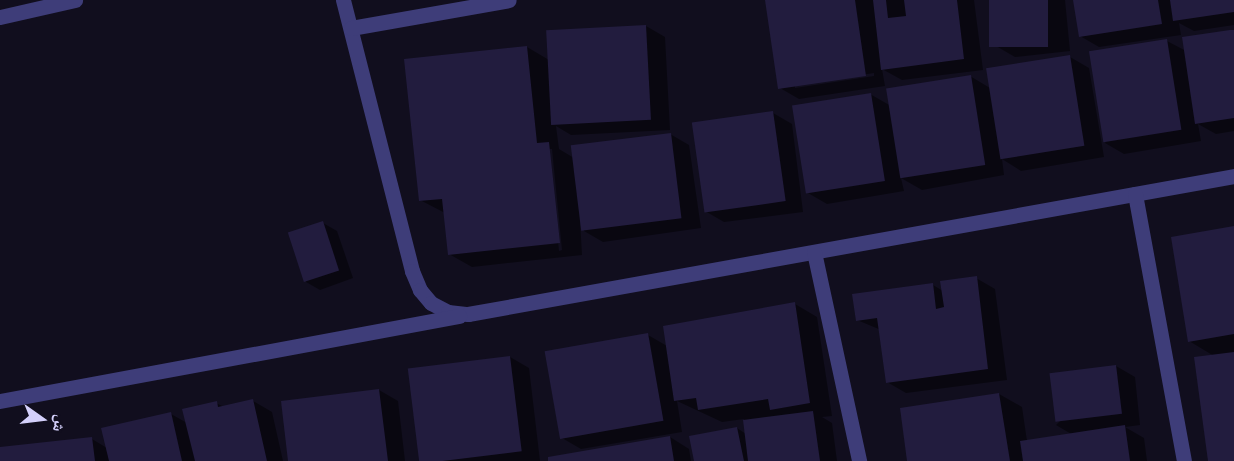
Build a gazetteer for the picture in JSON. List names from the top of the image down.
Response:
{
  "north": "right"
}
